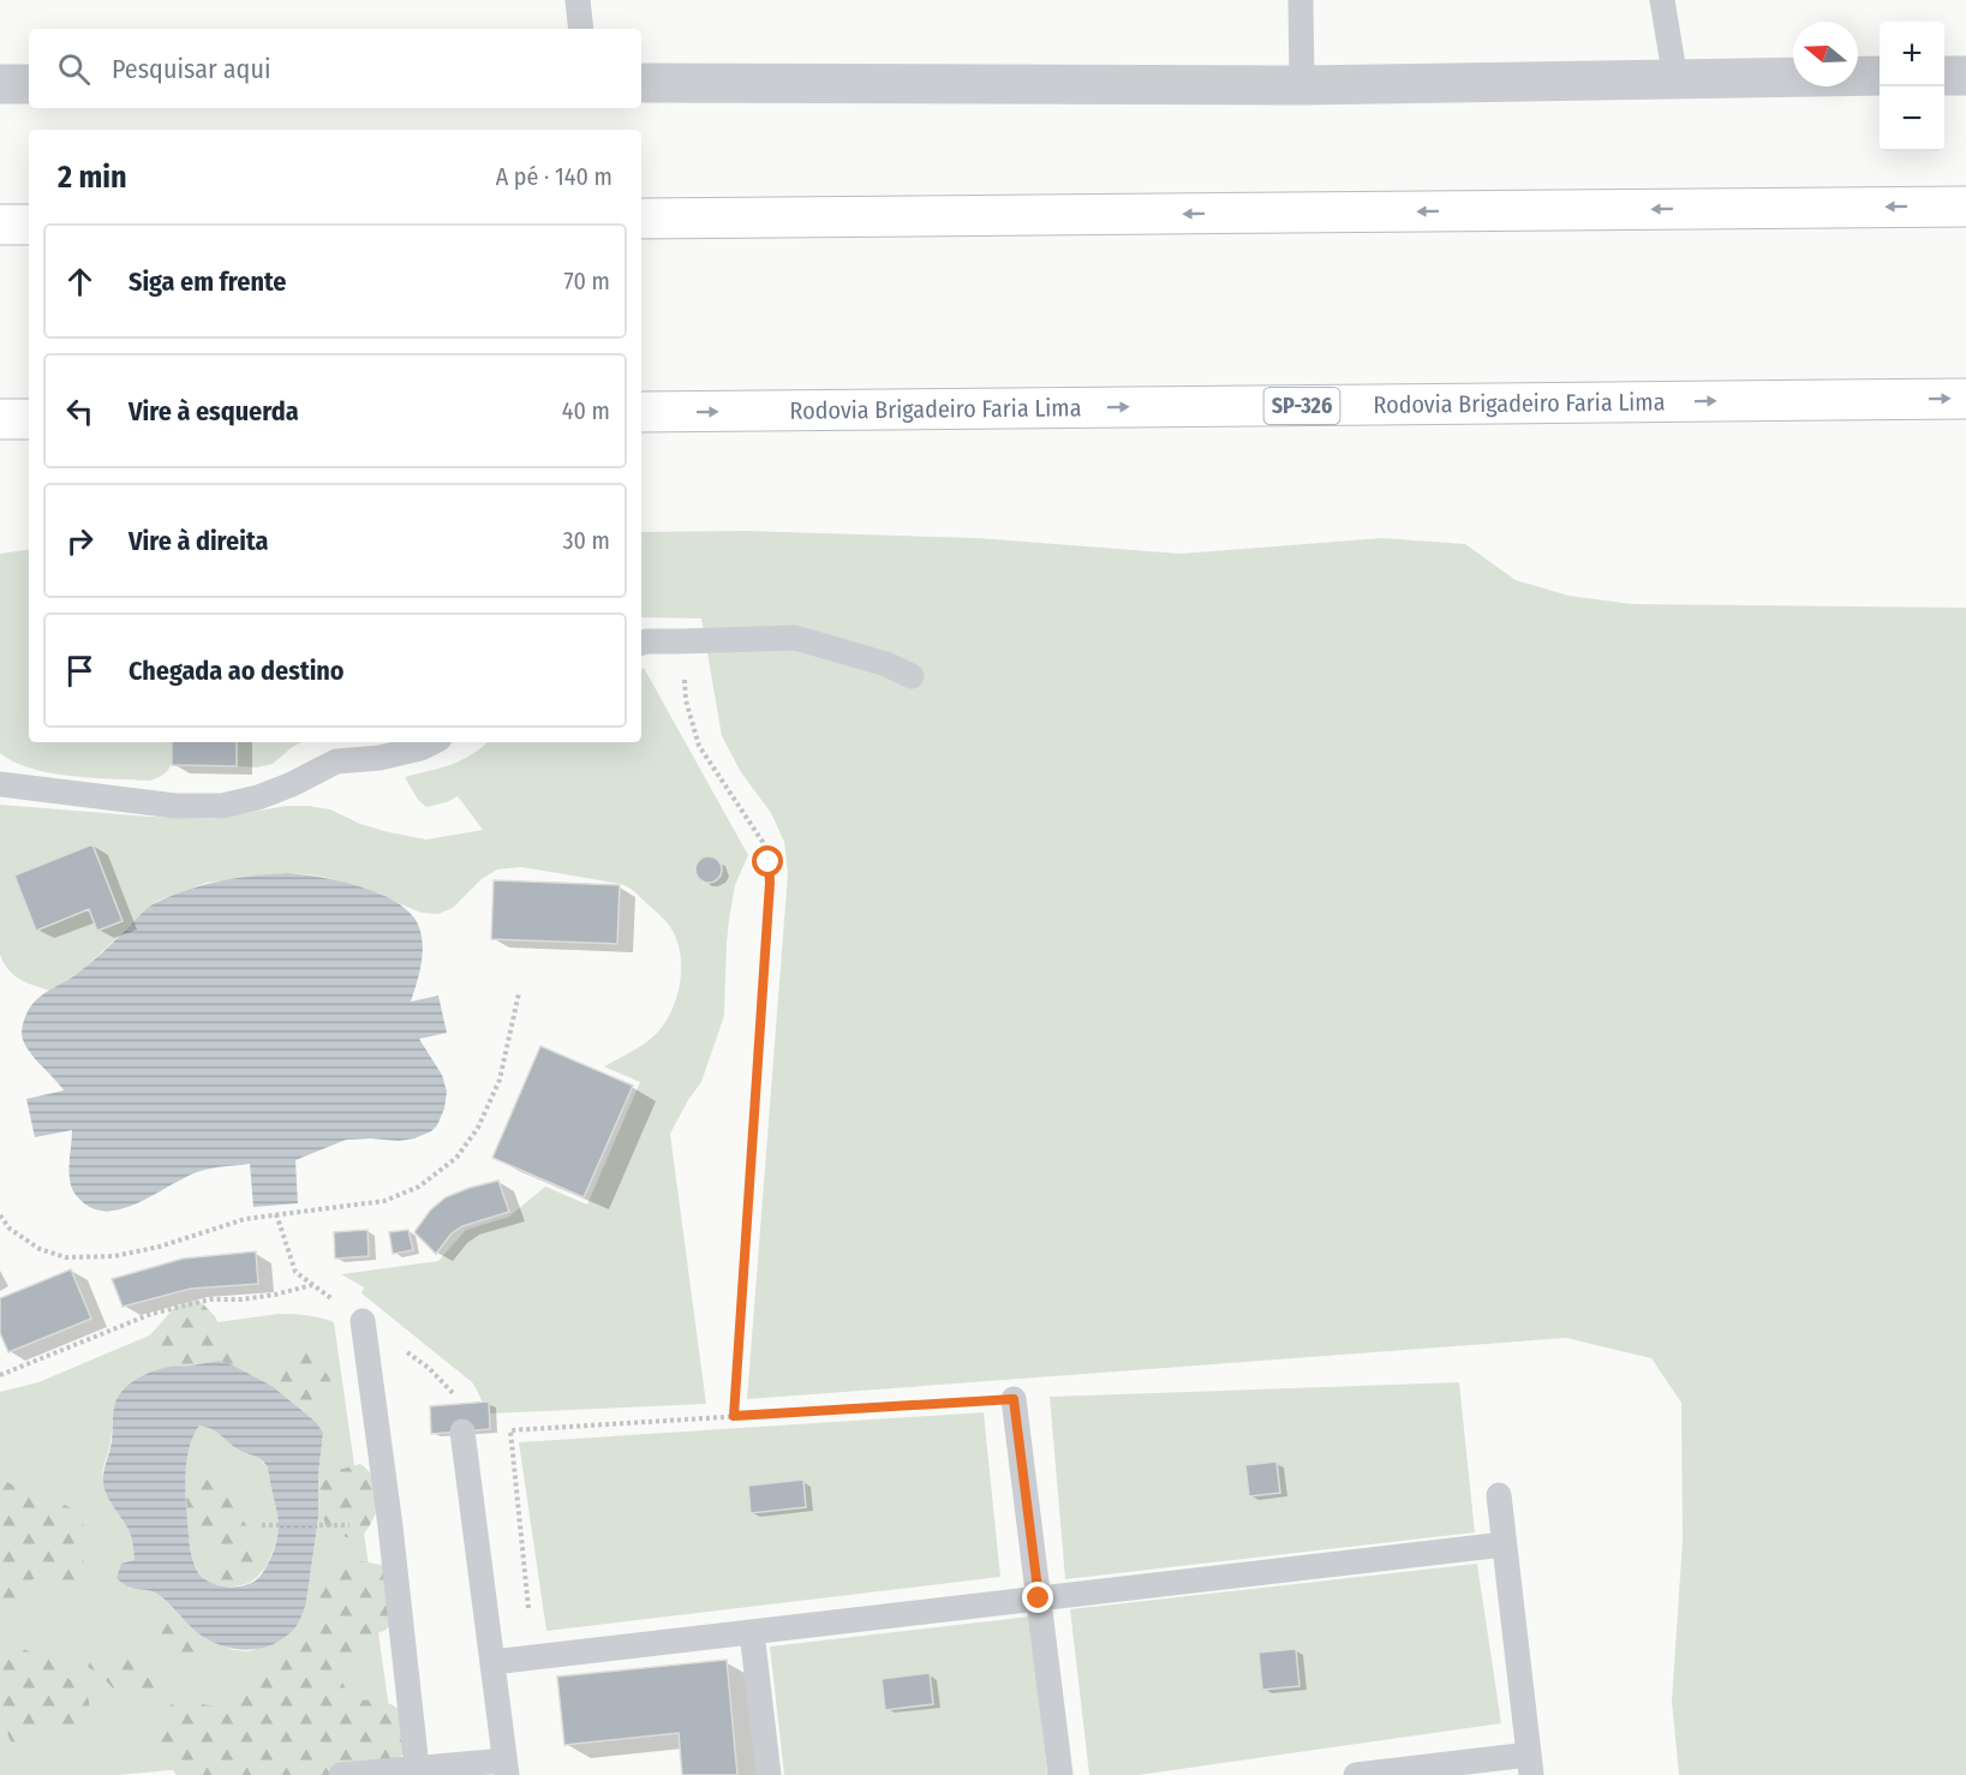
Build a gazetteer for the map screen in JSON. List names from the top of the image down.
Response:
{
  "streets": {
    "highway": ["Rodovia Brigadeiro Faria Lima", "SP-326"]
  },
  "north": "left",
  "page": {
    "map_buttons": ["+", "−"],
    "search": "Pesquisar aqui",
    "heading": ["2 min", "A pé · 140 m"],
    "list": [
      ["Siga em frente", "70 m"],
      ["Vire à esquerda", "40 m"],
      ["Vire à direita", "30 m"],
      "Chegada ao destino"
    ]
  }
}
